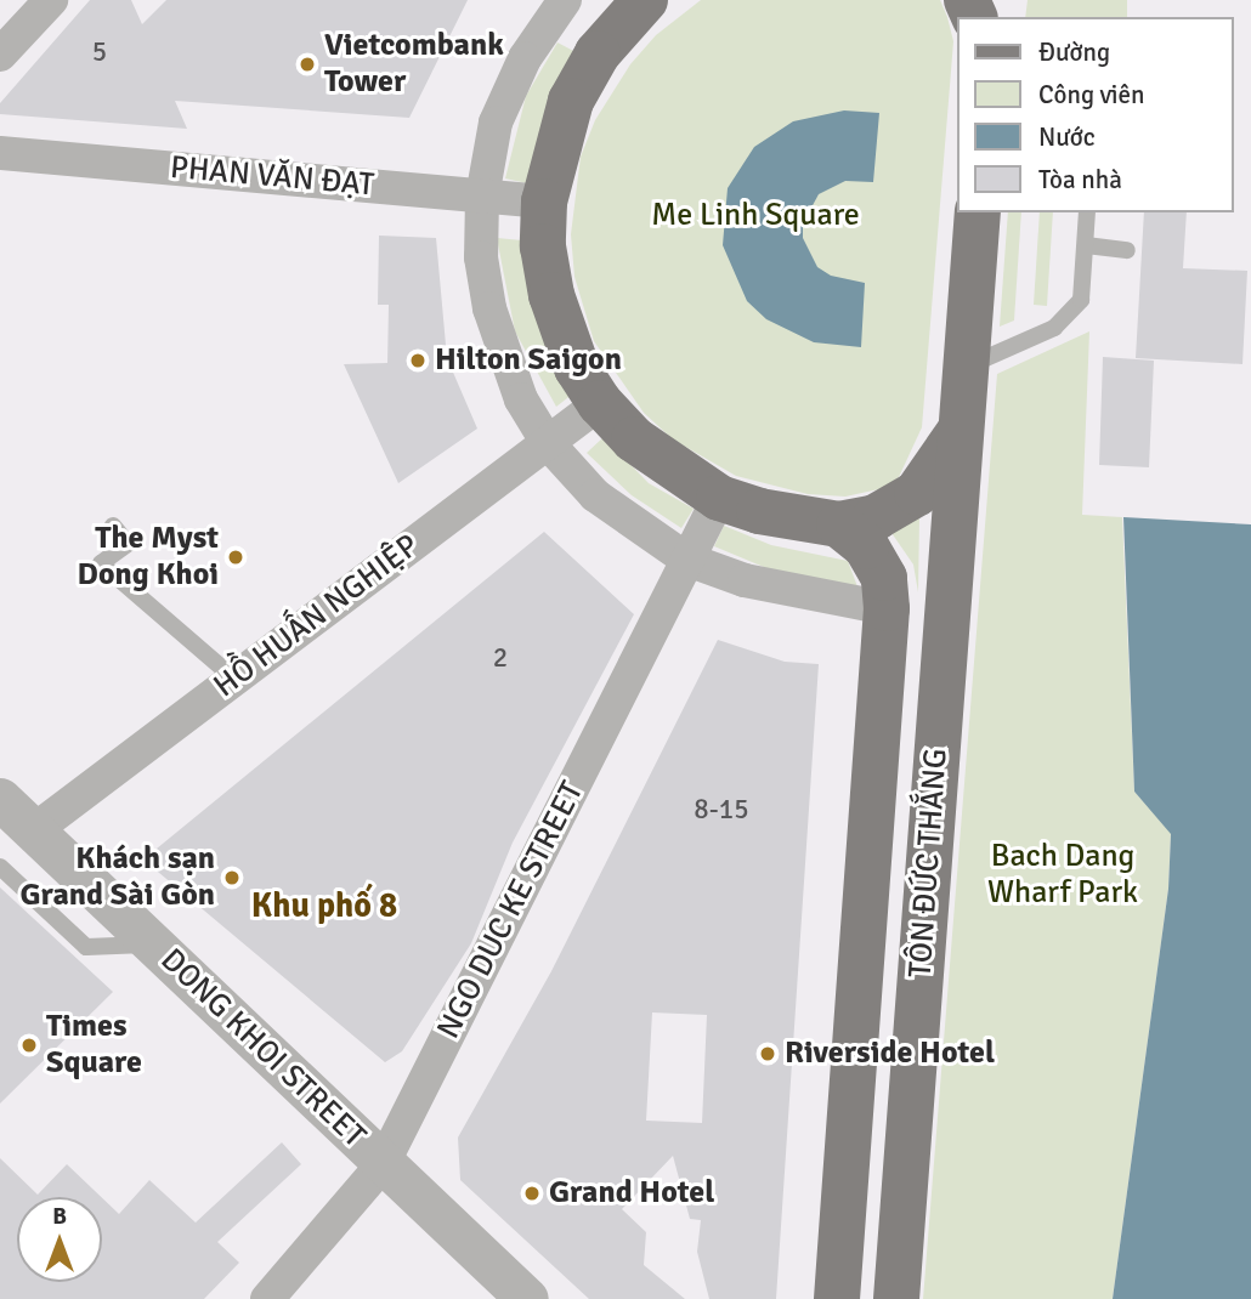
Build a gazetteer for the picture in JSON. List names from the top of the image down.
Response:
{
  "streets": {
    "main road": ["TÔN ÐỨC THẮNG"],
    "street": [
      "PHAN VĂN ÐẠT",
      "HỒ HUẤN NGHIỆP",
      "NGO DUC KE STREET",
      "DONG KHOI STREET"
    ]
  },
  "crossings": [
    ["HỒ HUẤN NGHIỆP", "DONG KHOI STREET"],
    ["NGO DUC KE STREET", "DONG KHOI STREET"]
  ],
  "districts": ["Khu phố 8"],
  "parks": ["Me Linh Square", "Bach Dang Wharf Park"],
  "places": [
    "Vietcombank Tower",
    "Hilton Saigon",
    "The Myst Dong Khoi",
    "Khách sạn Grand Sài Gòn",
    "Times Square",
    "Riverside Hotel",
    "Grand Hotel"
  ],
  "house_numbers": ["5", "2", "8-15"],
  "legend": [
    "Đường",
    "Công viên",
    "Nước",
    "Tòa nhà"
  ],
  "north": "top"
}
